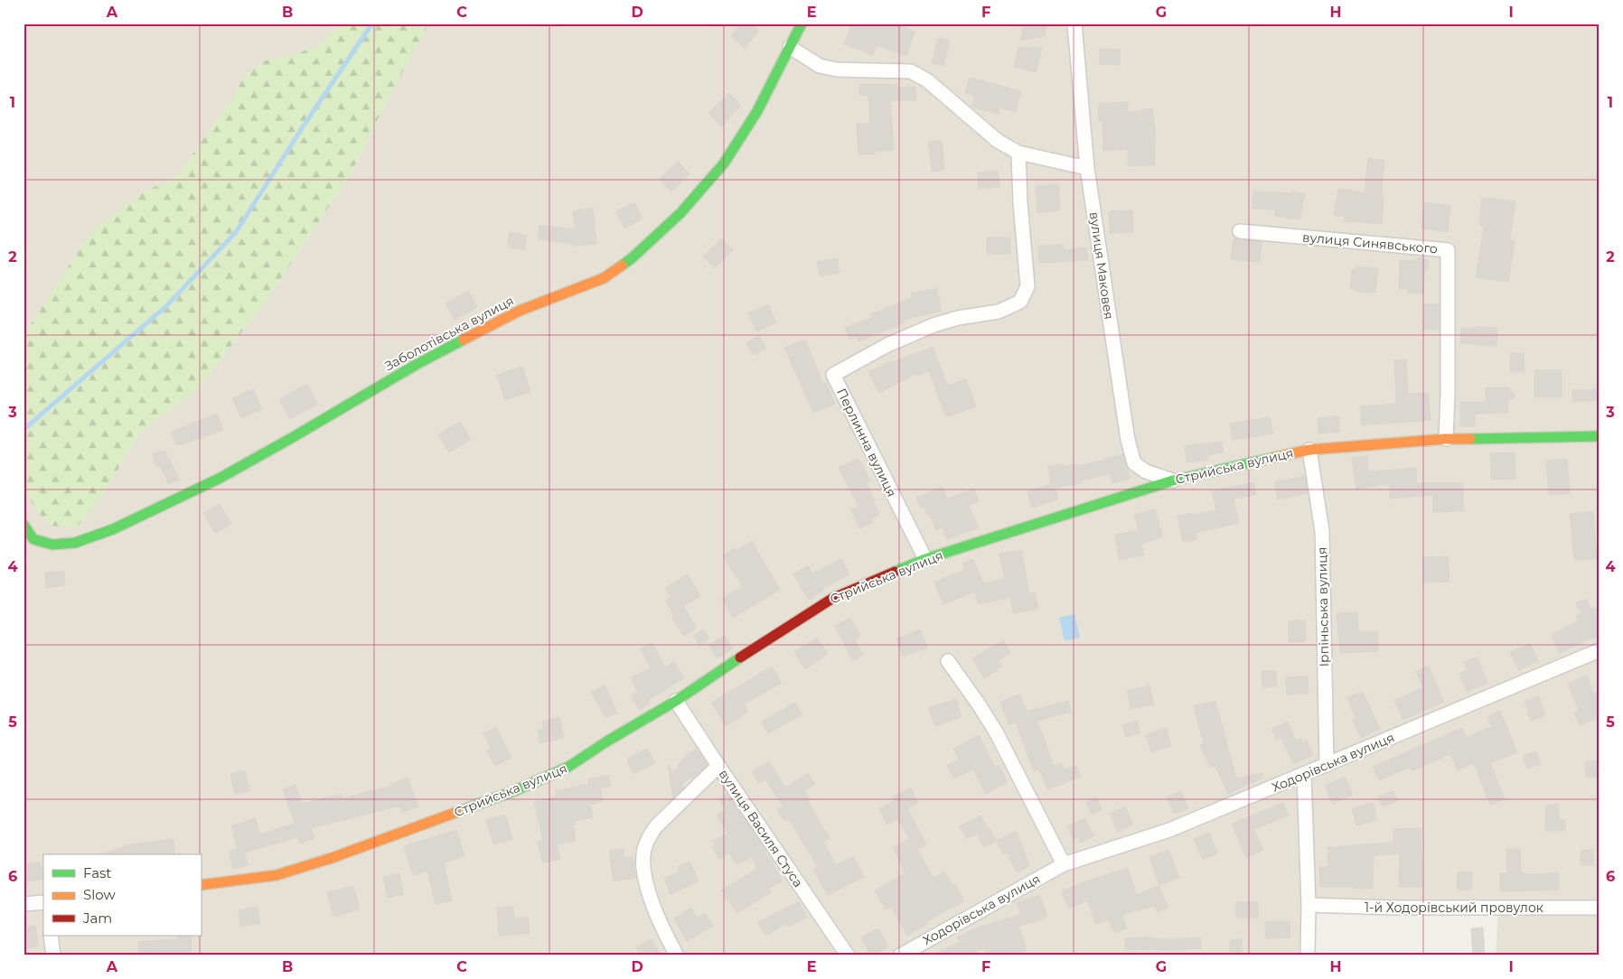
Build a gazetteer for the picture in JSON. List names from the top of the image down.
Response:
{
  "streets": {
    "street": [
      "вулиця Синявського",
      "вулиця Маковея",
      "Заболотівська вулиця",
      "Перлинна вулиця",
      "Стрийська вулиця",
      "Ірпіньська вулиця",
      "Ходорівська вулиця",
      "вулиця Василя Стуса",
      "1-й Ходорівський провулок"
    ]
  },
  "crossings": [
    ["вулиця Синявського", "Стрийська вулиця"],
    ["вулиця Маковея", "Стрийська вулиця"],
    ["Перлинна вулиця", "Стрийська вулиця"],
    ["Стрийська вулиця", "Ірпіньська вулиця"],
    ["Стрийська вулиця", "вулиця Василя Стуса"],
    ["Ірпіньська вулиця", "Ходорівська вулиця"]
  ],
  "legend": ["Fast", "Slow", "Jam"],
  "grid": {
    "columns": [
      "A",
      "B",
      "C",
      "D",
      "E",
      "F",
      "G",
      "H",
      "I"
    ],
    "rows": [
      "1",
      "2",
      "3",
      "4",
      "5",
      "6"
    ]
  }
}
